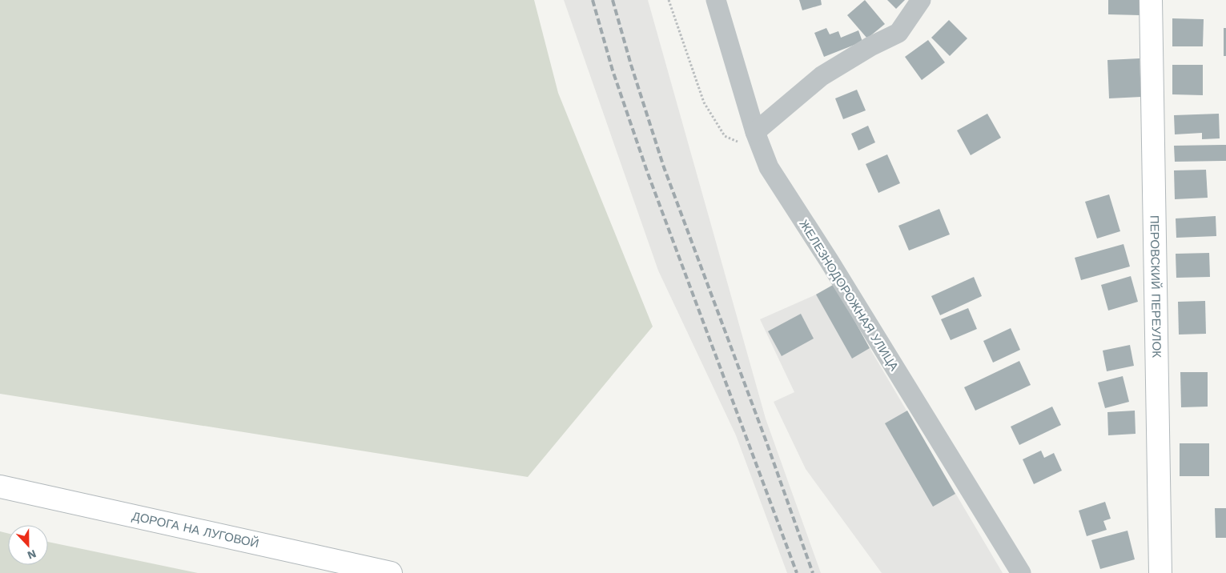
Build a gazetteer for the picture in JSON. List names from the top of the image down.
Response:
{
  "streets": {
    "street": ["ПЕРОВСКИЙ ПЕРЕУЛОК", "ЖЕЛЕЗНОДОРОЖНАЯ УЛИЦА", "ДОРОГА НА ЛУГОВОЙ"]
  },
  "north": "bottom"
}
